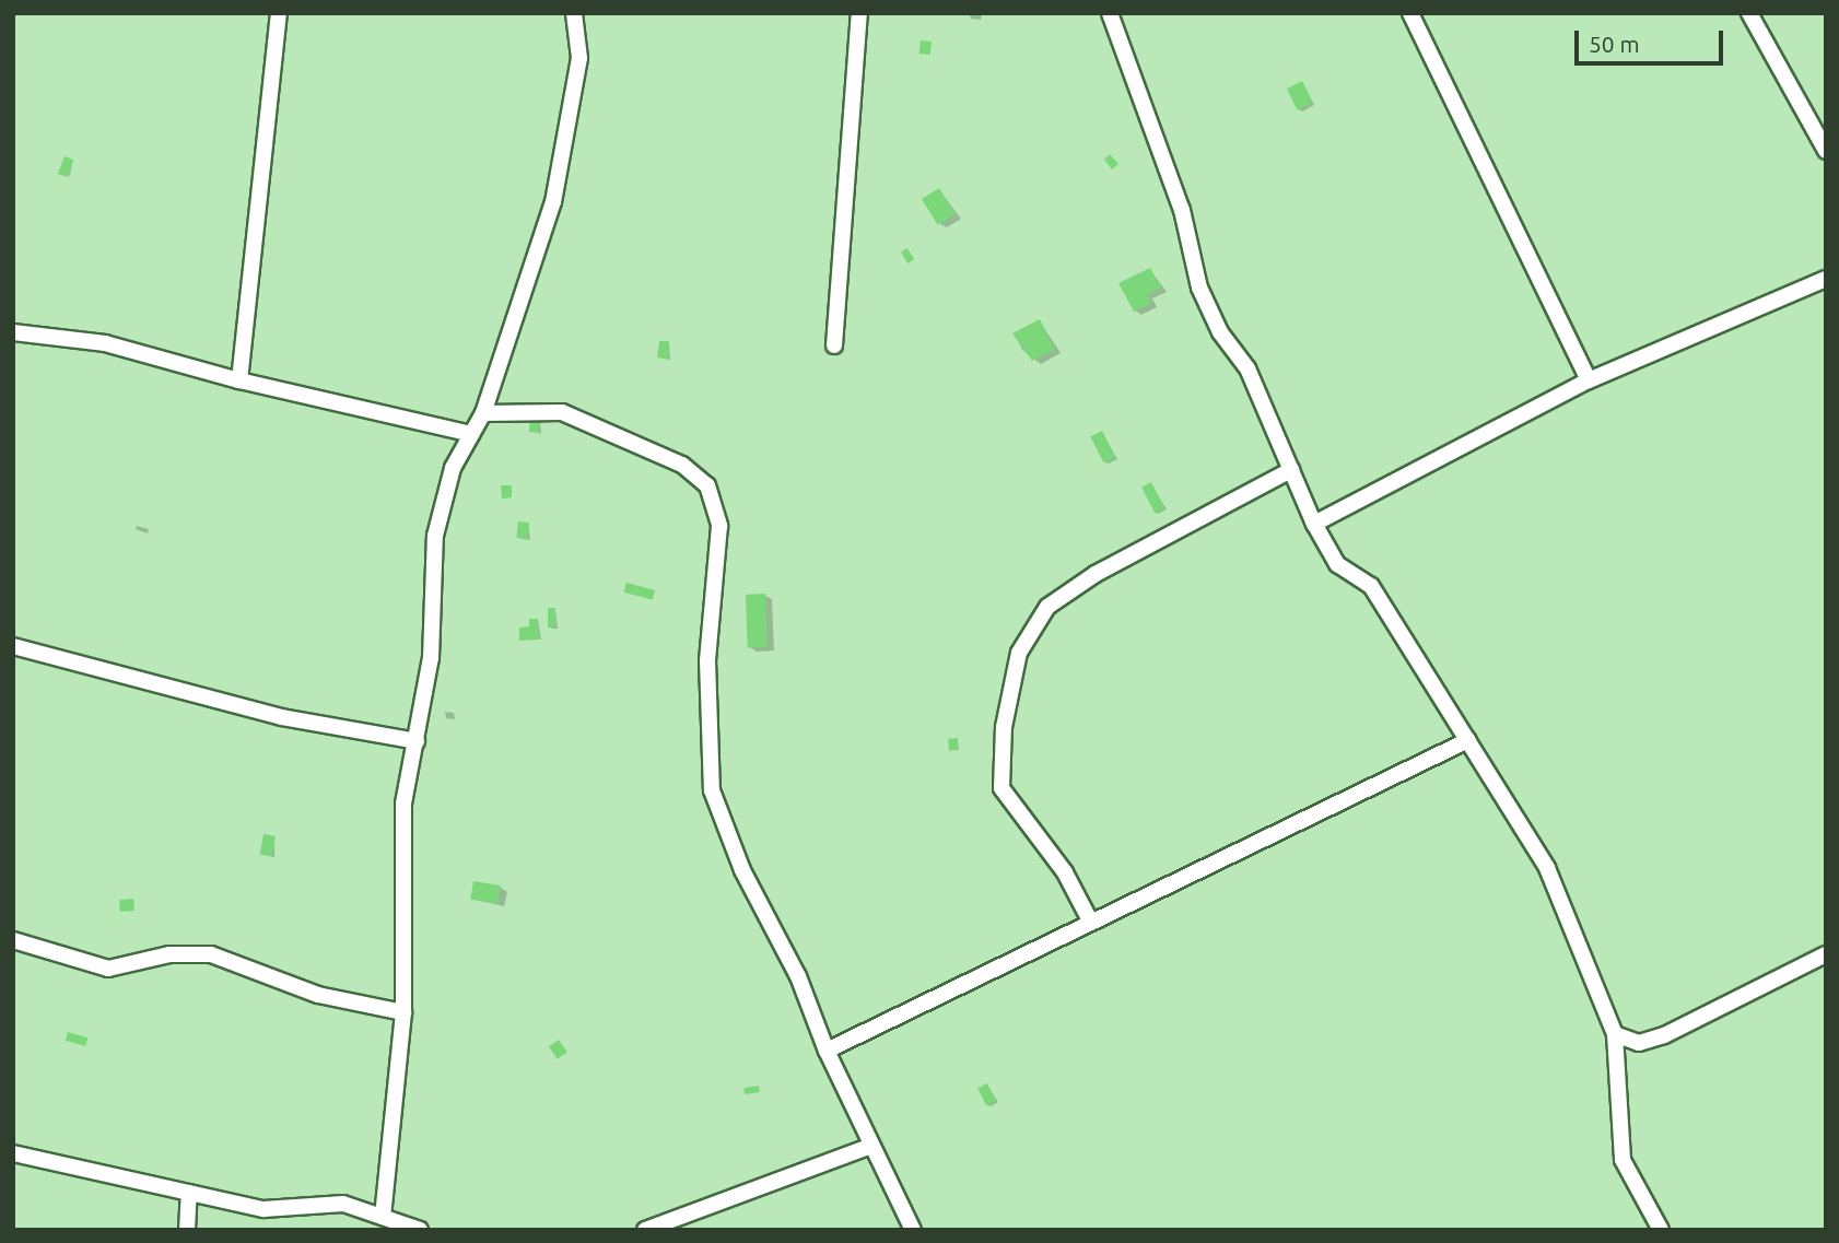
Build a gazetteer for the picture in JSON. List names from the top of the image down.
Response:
{
  "scale_bar": "50 m"
}
